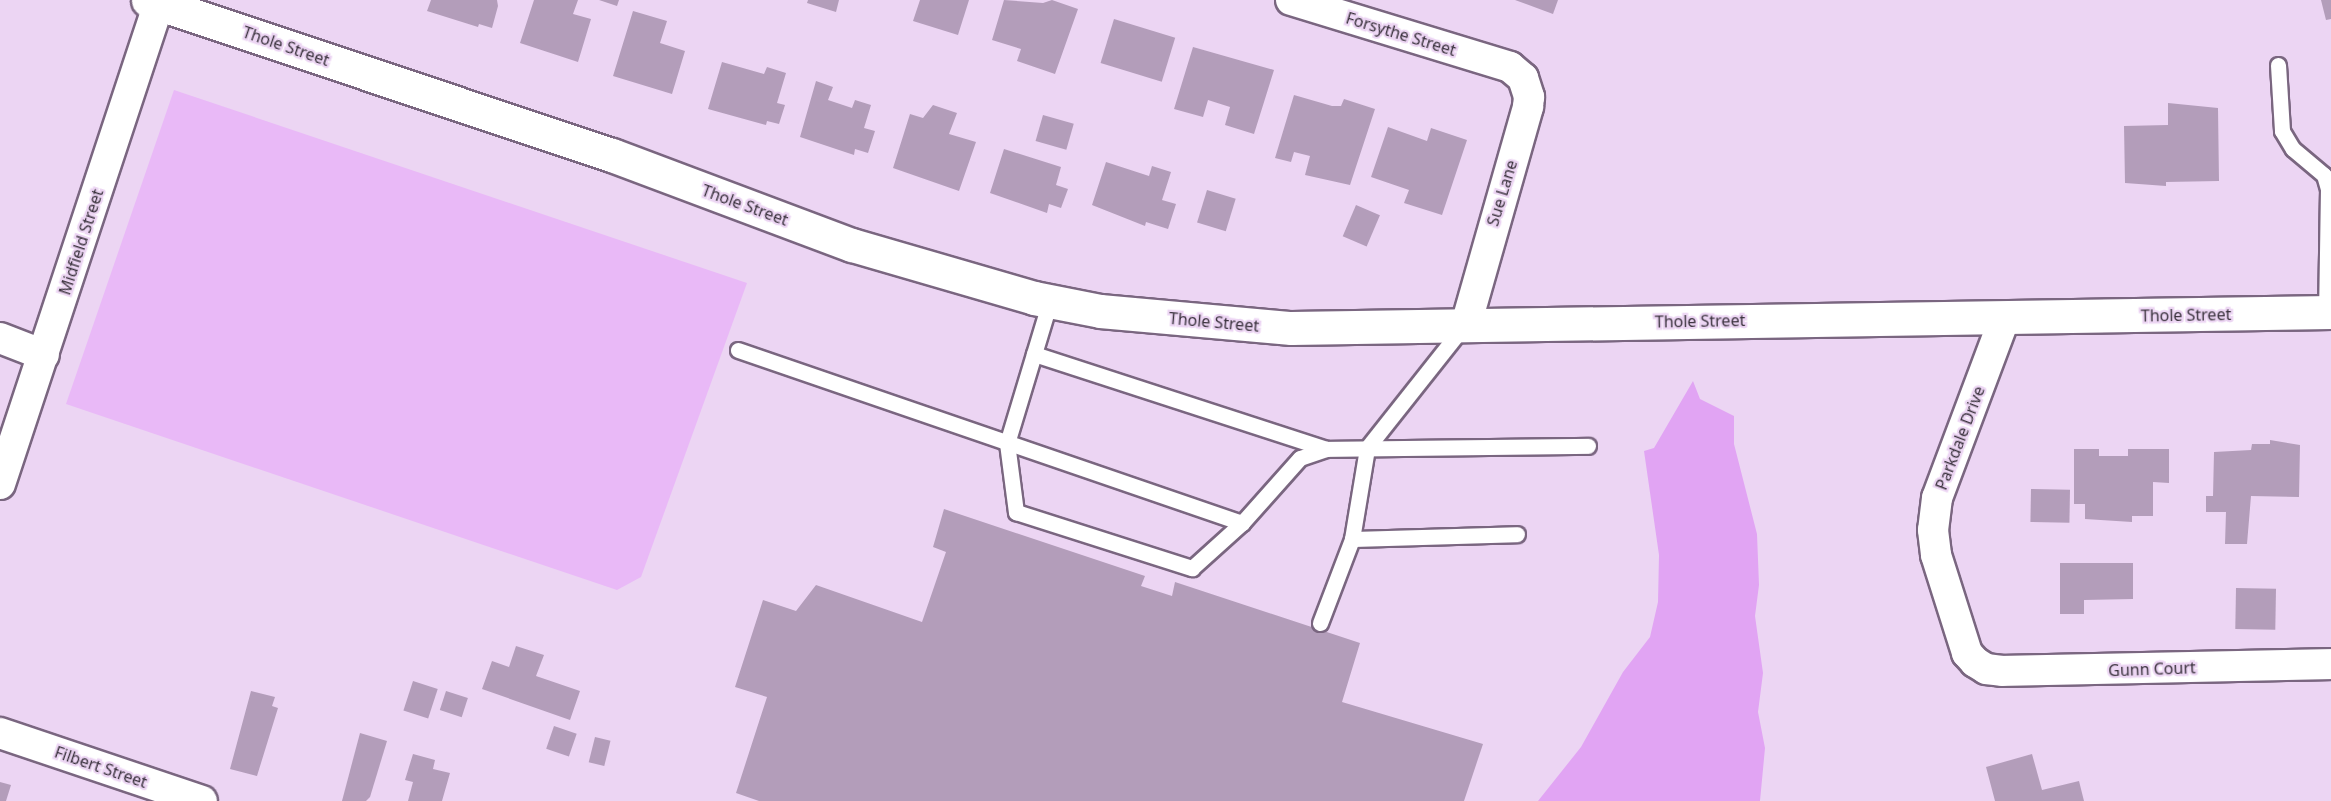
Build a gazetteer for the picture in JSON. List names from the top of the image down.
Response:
{
  "streets": {
    "street": [
      "Forsythe Street",
      "Thole Street",
      "Sue Lane",
      "Midfield Street",
      "Parkdale Drive",
      "Gunn Court",
      "Filbert Street"
    ]
  },
  "crossings": [
    ["Forsythe Street", "Sue Lane"],
    ["Thole Street", "Sue Lane"],
    ["Thole Street", "Midfield Street"],
    ["Thole Street", "Parkdale Drive"],
    ["Parkdale Drive", "Gunn Court"]
  ]
}
